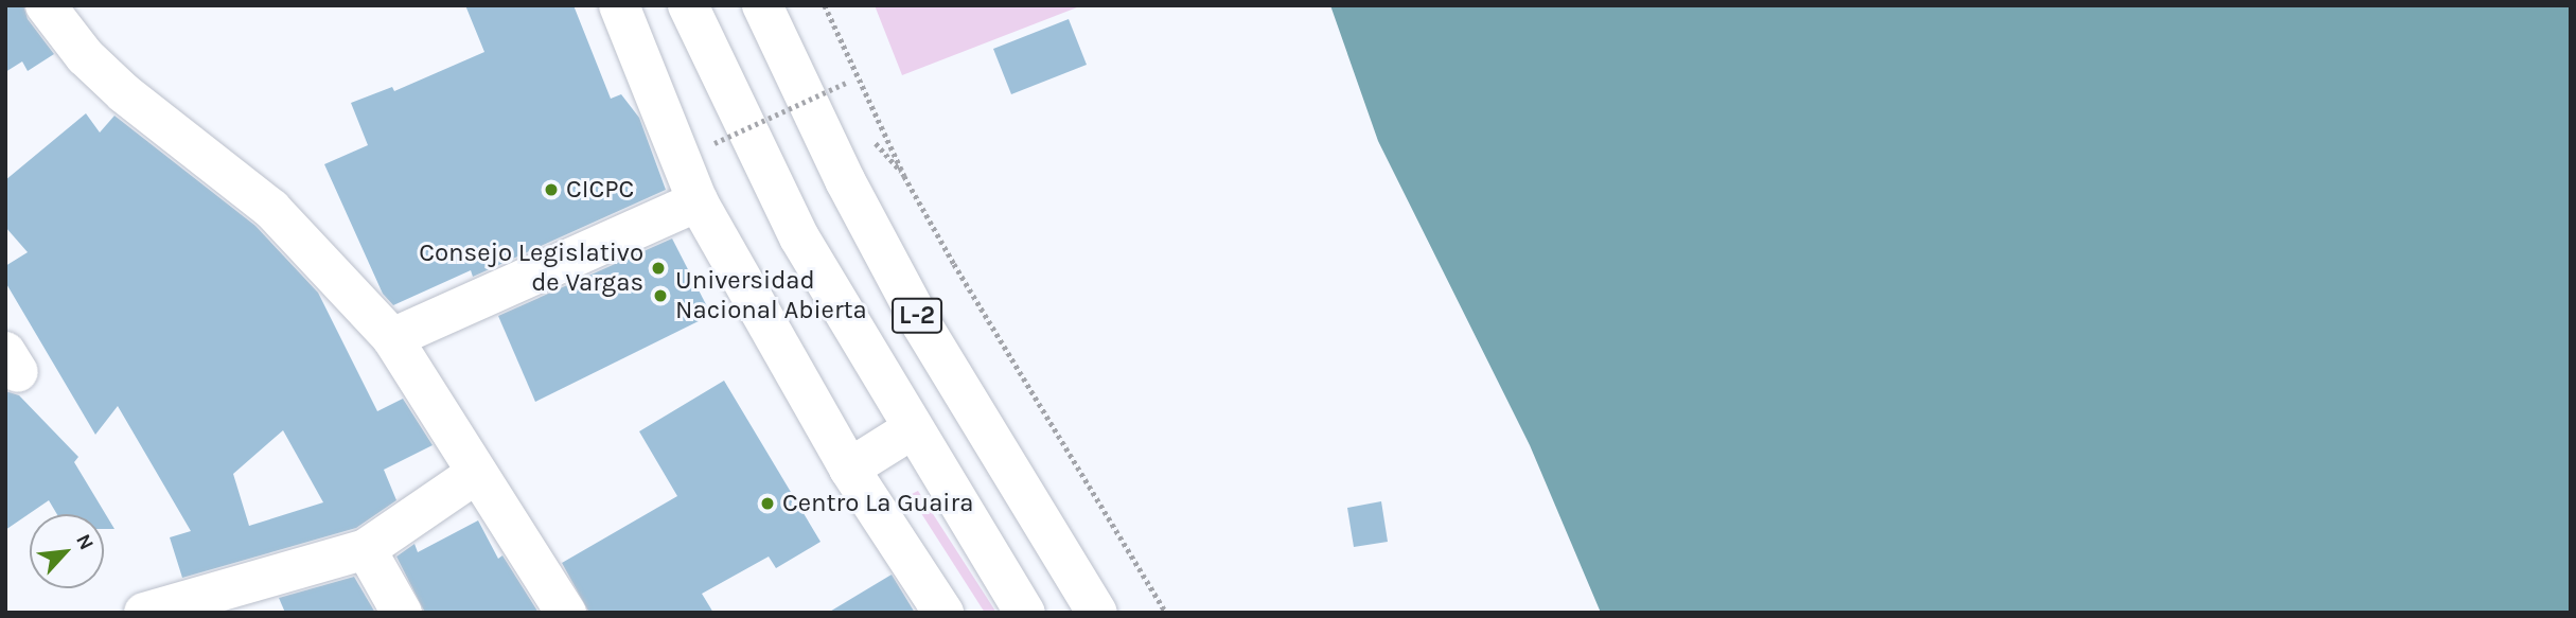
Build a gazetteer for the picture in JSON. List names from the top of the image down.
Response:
{
  "streets": {
    "street": ["L-2"]
  },
  "places": [
    "CICPC",
    "Consejo Legislativo de Vargas",
    "Universidad Nacional Abierta",
    "Centro La Guaira"
  ],
  "north": "top right"
}
